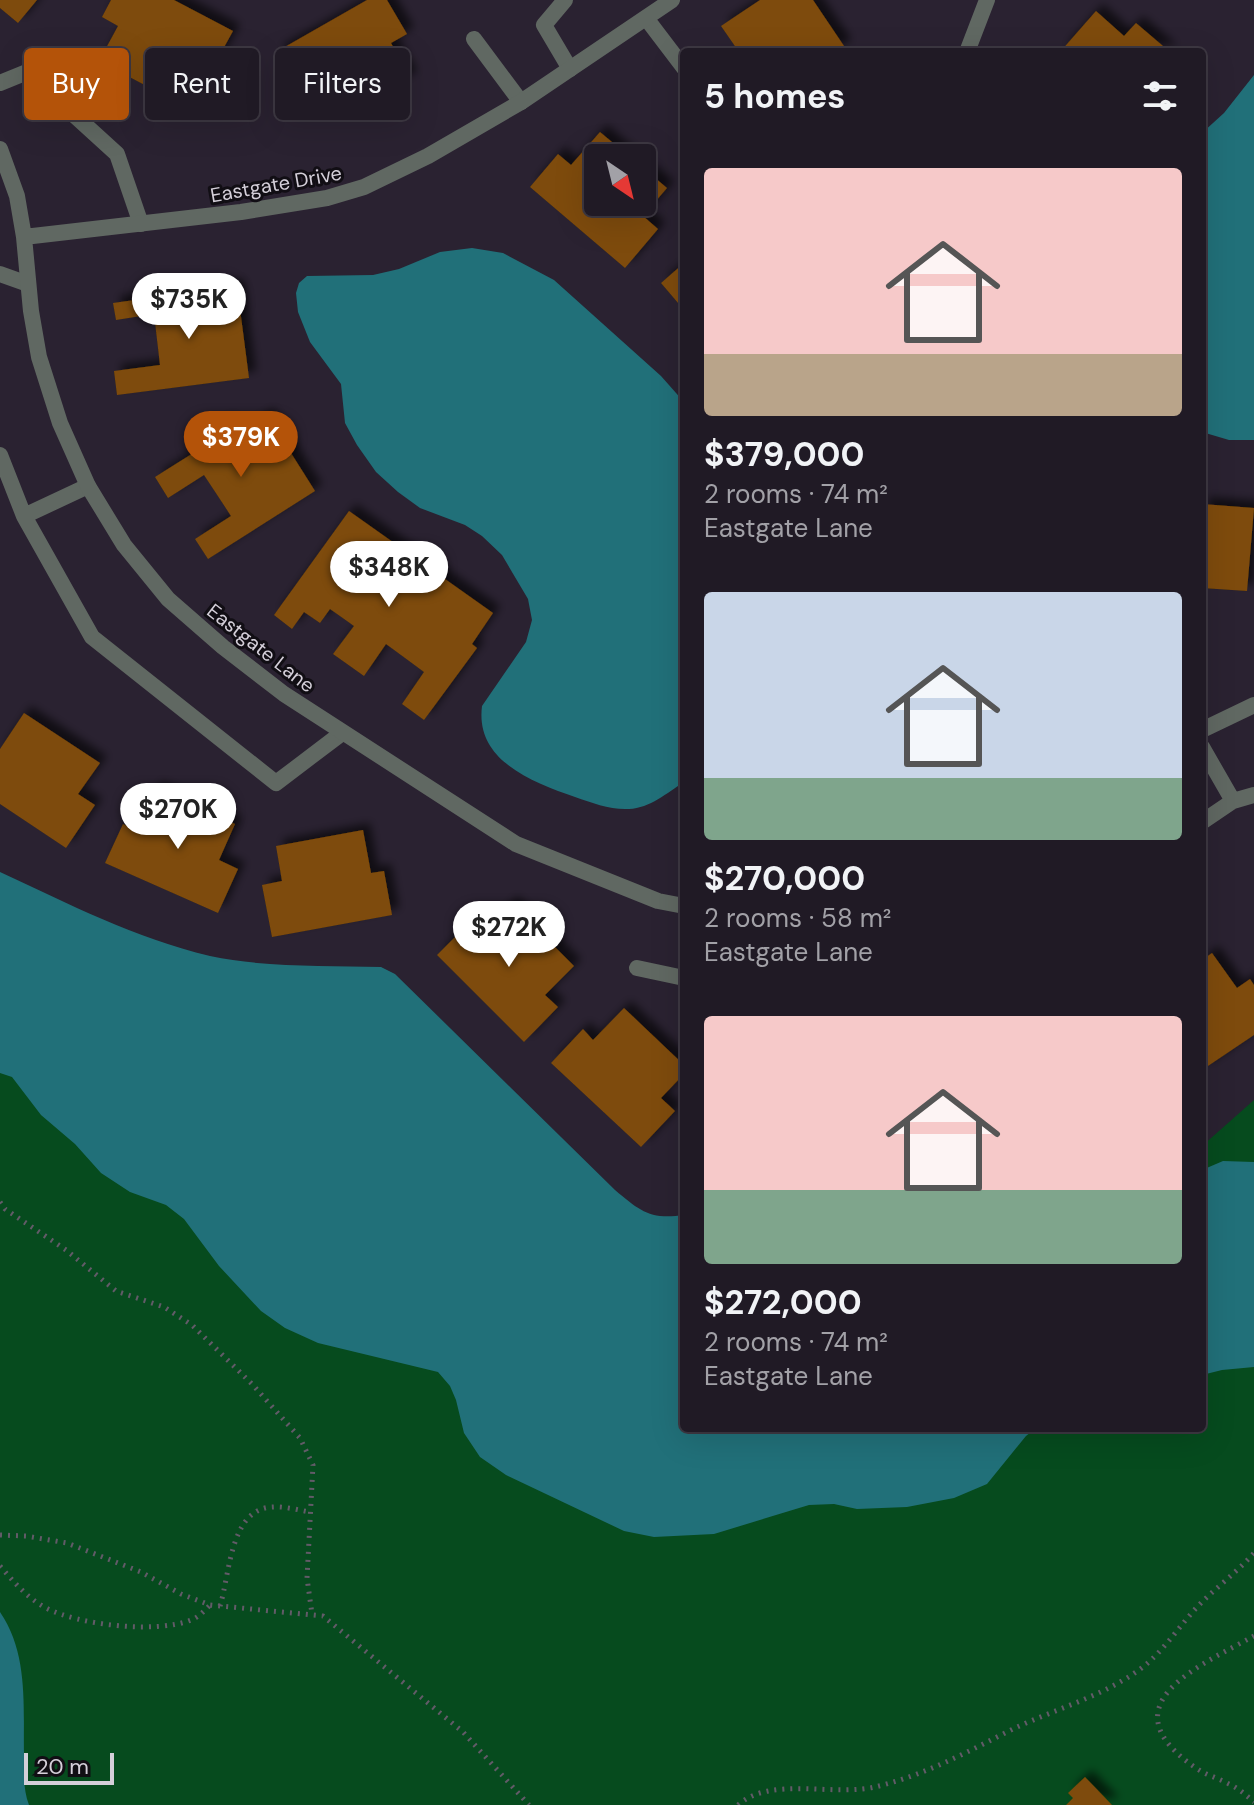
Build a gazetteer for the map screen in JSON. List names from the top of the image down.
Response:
{
  "streets": {
    "street": ["Eastgate Drive", "Eastgate Lane"]
  },
  "crossings": [
    ["Eastgate Drive", "Eastgate Lane"]
  ],
  "scale_bar": "20 m",
  "north": "bottom right",
  "page": {
    "chip": ["Buy", "Rent", "Filters"],
    "heading": "5 homes",
    "list": [
      {
        "name": "$379,000",
        "note": "2 rooms · 74 m² · Eastgate Lane"
      },
      {
        "name": "$270,000",
        "note": "2 rooms · 58 m² · Eastgate Lane"
      },
      {
        "name": "$272,000",
        "note": "2 rooms · 74 m² · Eastgate Lane"
      }
    ],
    "price": [
      "$735K",
      "$379K",
      "$348K",
      "$270K",
      "$272K"
    ],
    "scale": "20 m"
  }
}
